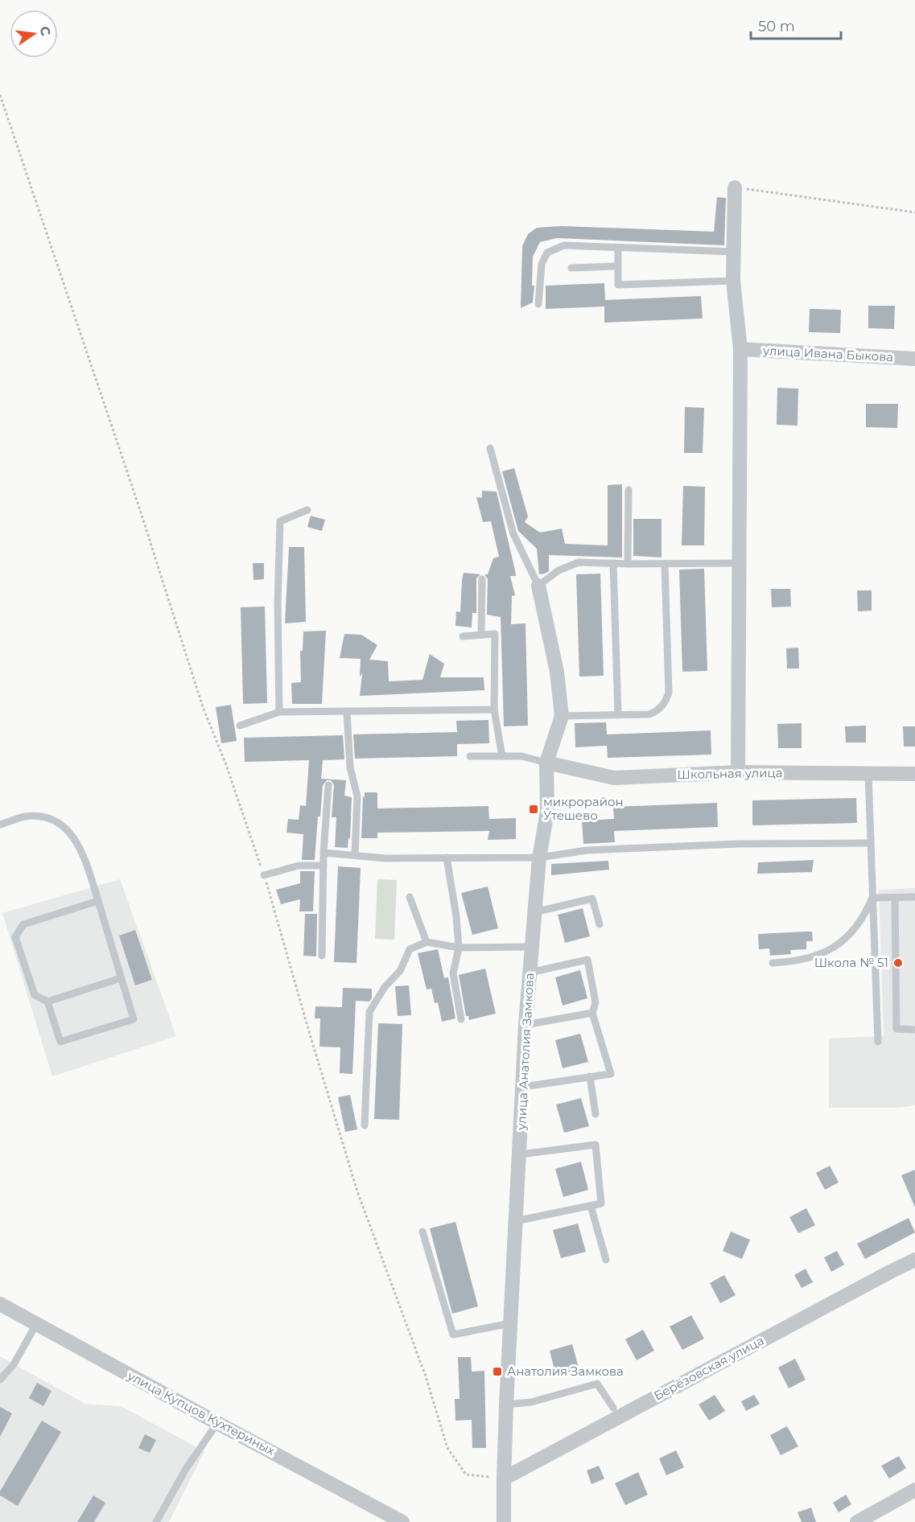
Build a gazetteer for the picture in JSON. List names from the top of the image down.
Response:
{
  "streets": {
    "street": [
      "улица Ивана Быкова",
      "Школьная улица",
      "улица Анатолия Замкова",
      "Берёзовская улица",
      "улица Купцов Кухтериных"
    ]
  },
  "crossings": [
    ["Школьная улица", "улица Анатолия Замкова"],
    ["улица Анатолия Замкова", "Берёзовская улица"]
  ],
  "places": {
    "transit": ["микрорайон Утешево", "Анатолия Замкова"],
    "other": ["Школа № 51"]
  },
  "scale_bar": "50 m",
  "north": "right"
}
